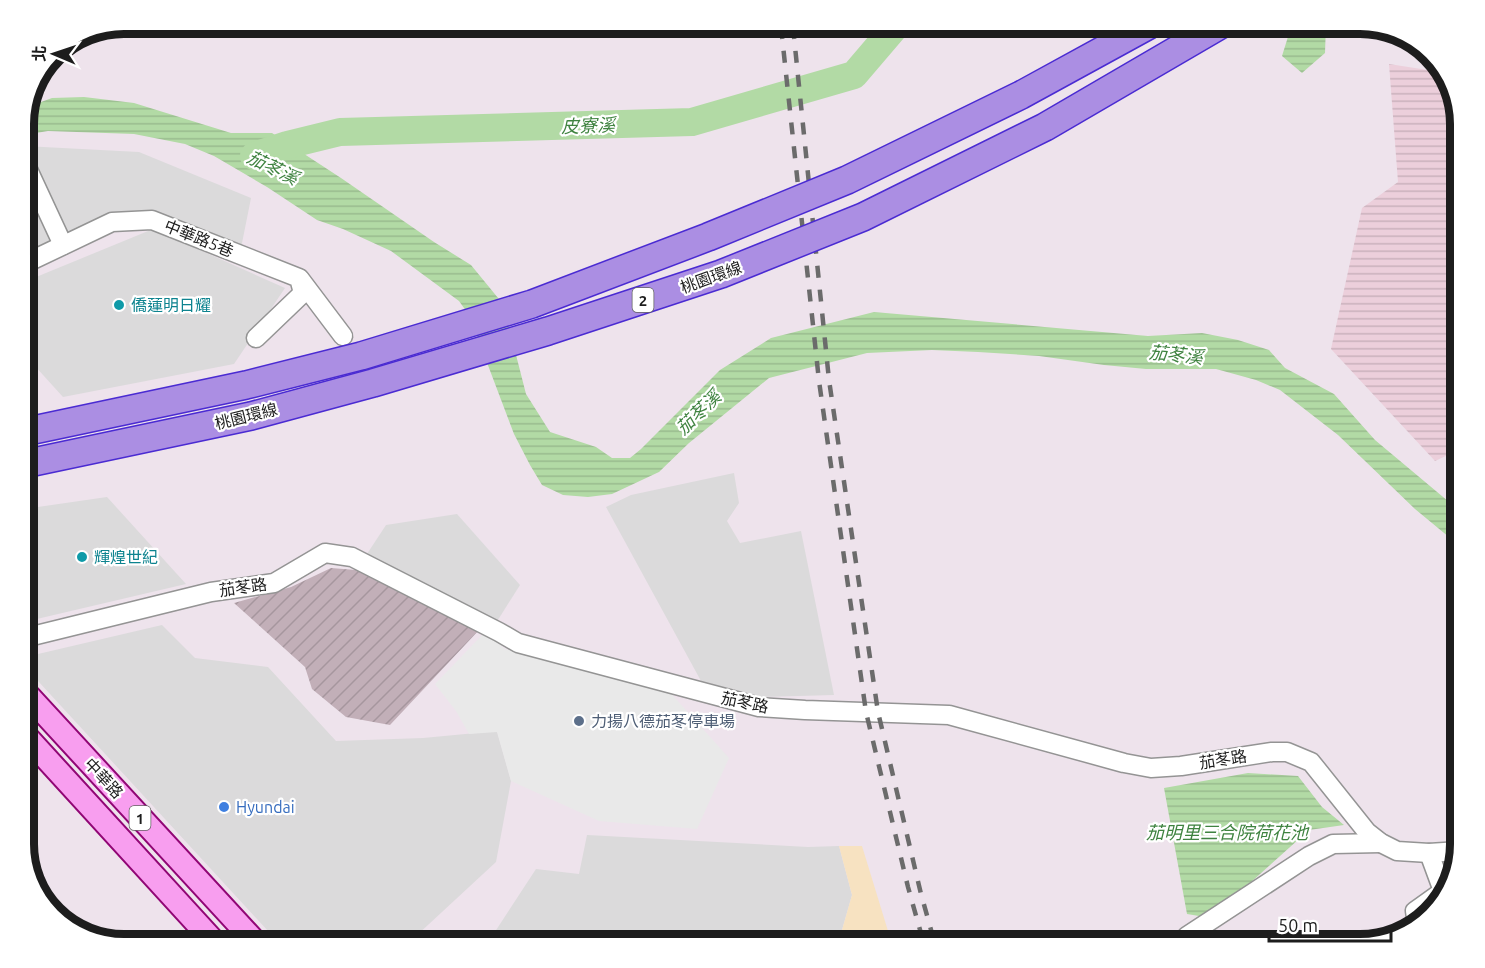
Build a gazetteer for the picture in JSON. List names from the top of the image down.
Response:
{
  "streets": {
    "highway": ["桃園環線", "2"],
    "main road": ["中華路", "1"],
    "street": ["中華路5巷", "茄苳路"]
  },
  "water": ["皮寮溪", "茄苳溪", "茄明里三合院荷花池"],
  "places": [
    "僑蓮明日耀",
    "輝煌世紀",
    "力揚八德茄苳停車場",
    "Hyundai"
  ],
  "scale_bar": "50 m",
  "north": "left"
}
